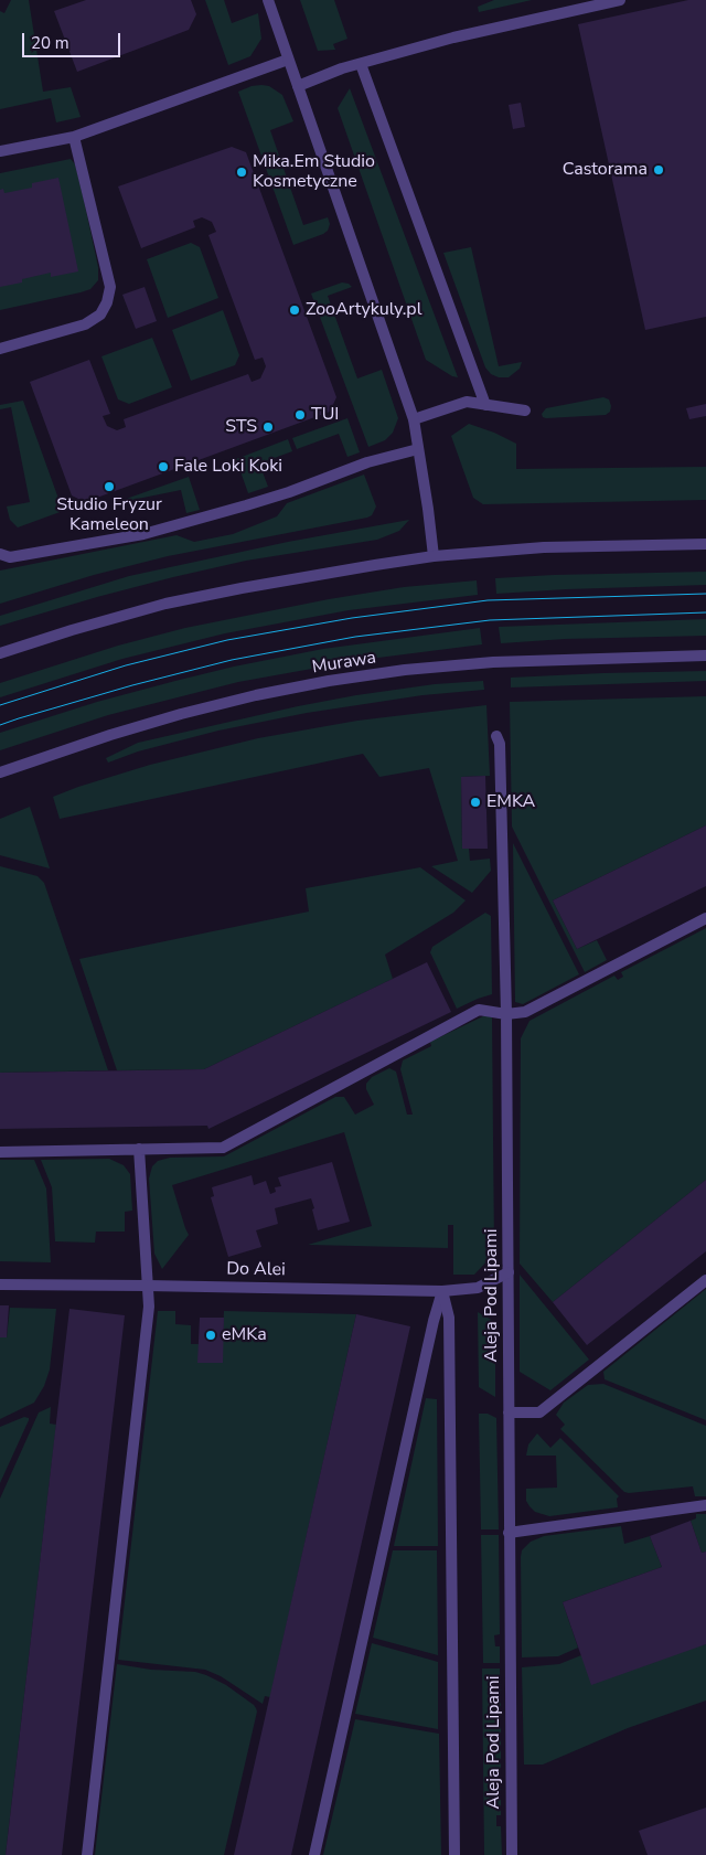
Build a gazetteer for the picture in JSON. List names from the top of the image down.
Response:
{
  "streets": {
    "street": ["Murawa", "Do Alei", "Aleja Pod Lipami"]
  },
  "crossings": [
    ["Do Alei", "Aleja Pod Lipami"]
  ],
  "places": [
    "Castorama",
    "Mika.Em Studio Kosmetyczne",
    "ZooArtykuly.pl",
    "TUI",
    "STS",
    "Fale Loki Koki",
    "Studio Fryzur Kameleon",
    "EMKA",
    "eMKa"
  ],
  "scale_bar": "20 m"
}
